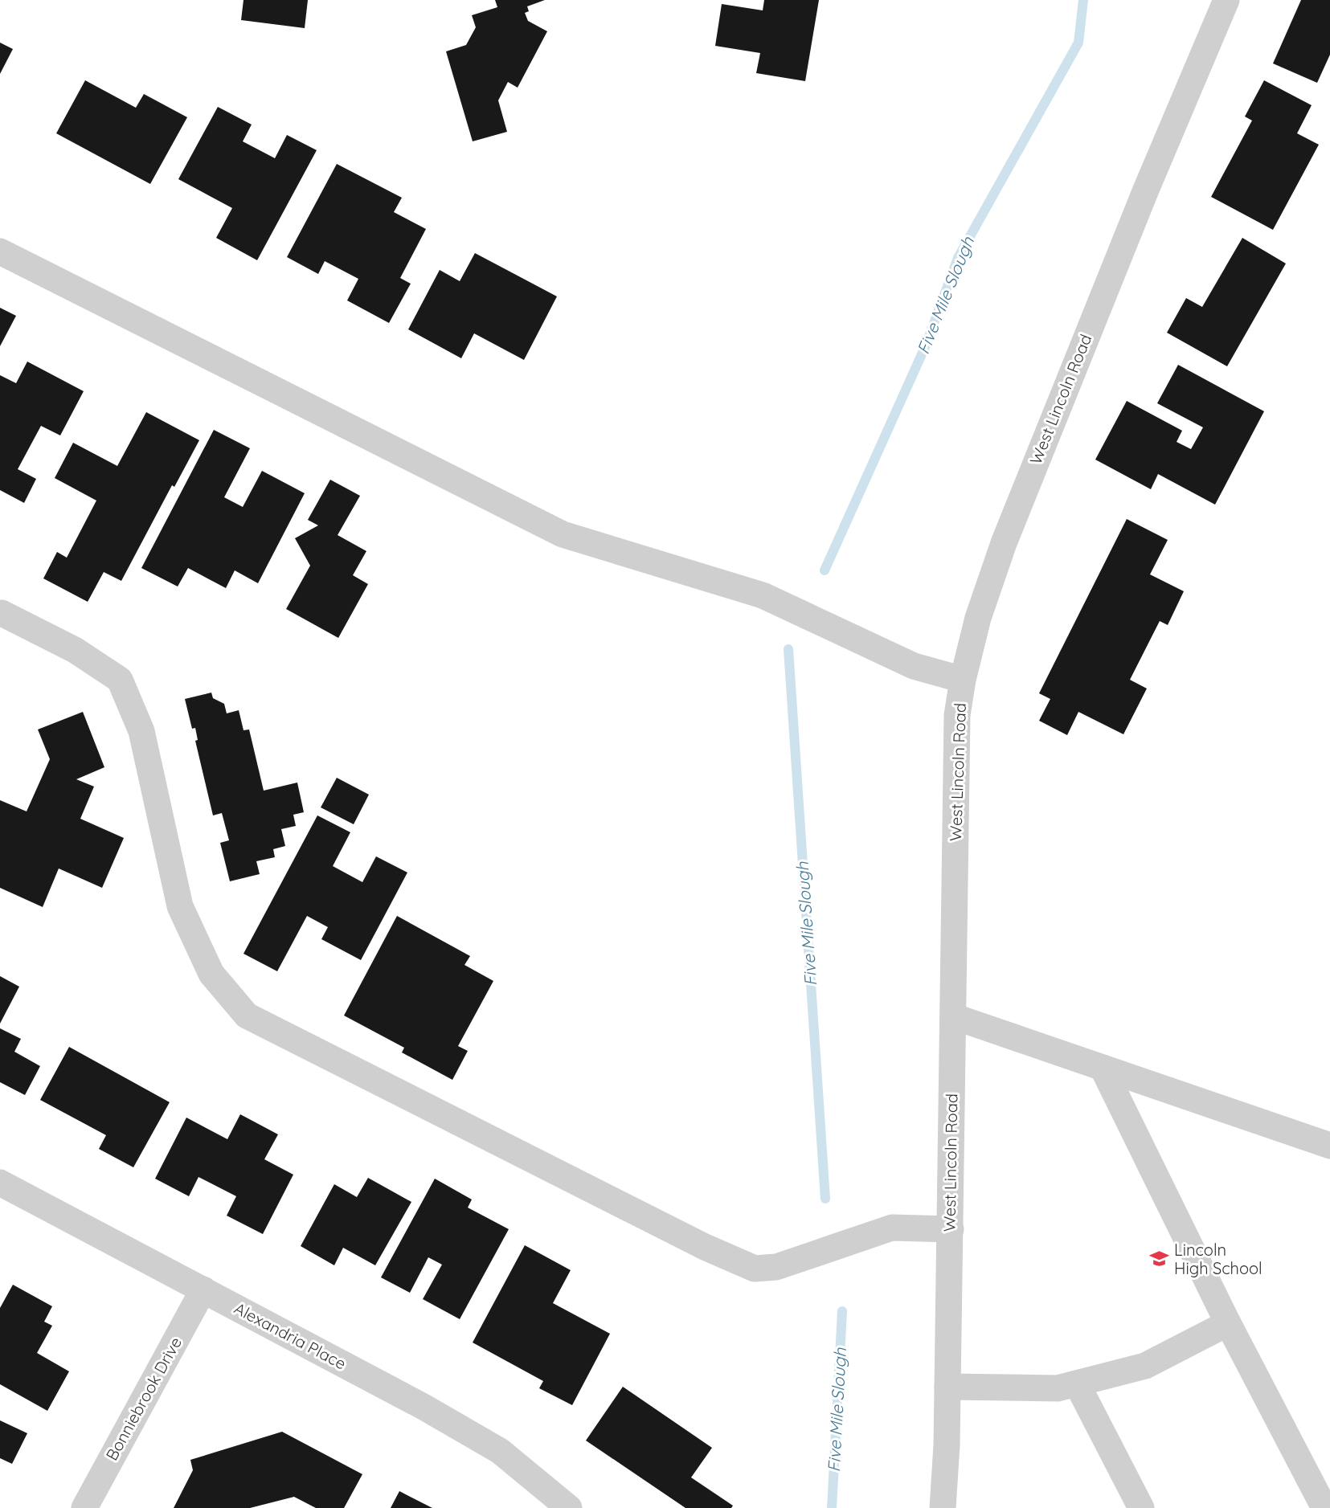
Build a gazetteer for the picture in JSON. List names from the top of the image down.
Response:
{
  "streets": {
    "street": ["West Lincoln Road", "Alexandria Place", "Bonniebrook Drive"]
  },
  "crossings": [
    ["Alexandria Place", "Bonniebrook Drive"]
  ],
  "water": ["Five Mile Slough"],
  "places": {
    "school or university": ["Lincoln High School"]
  }
}
